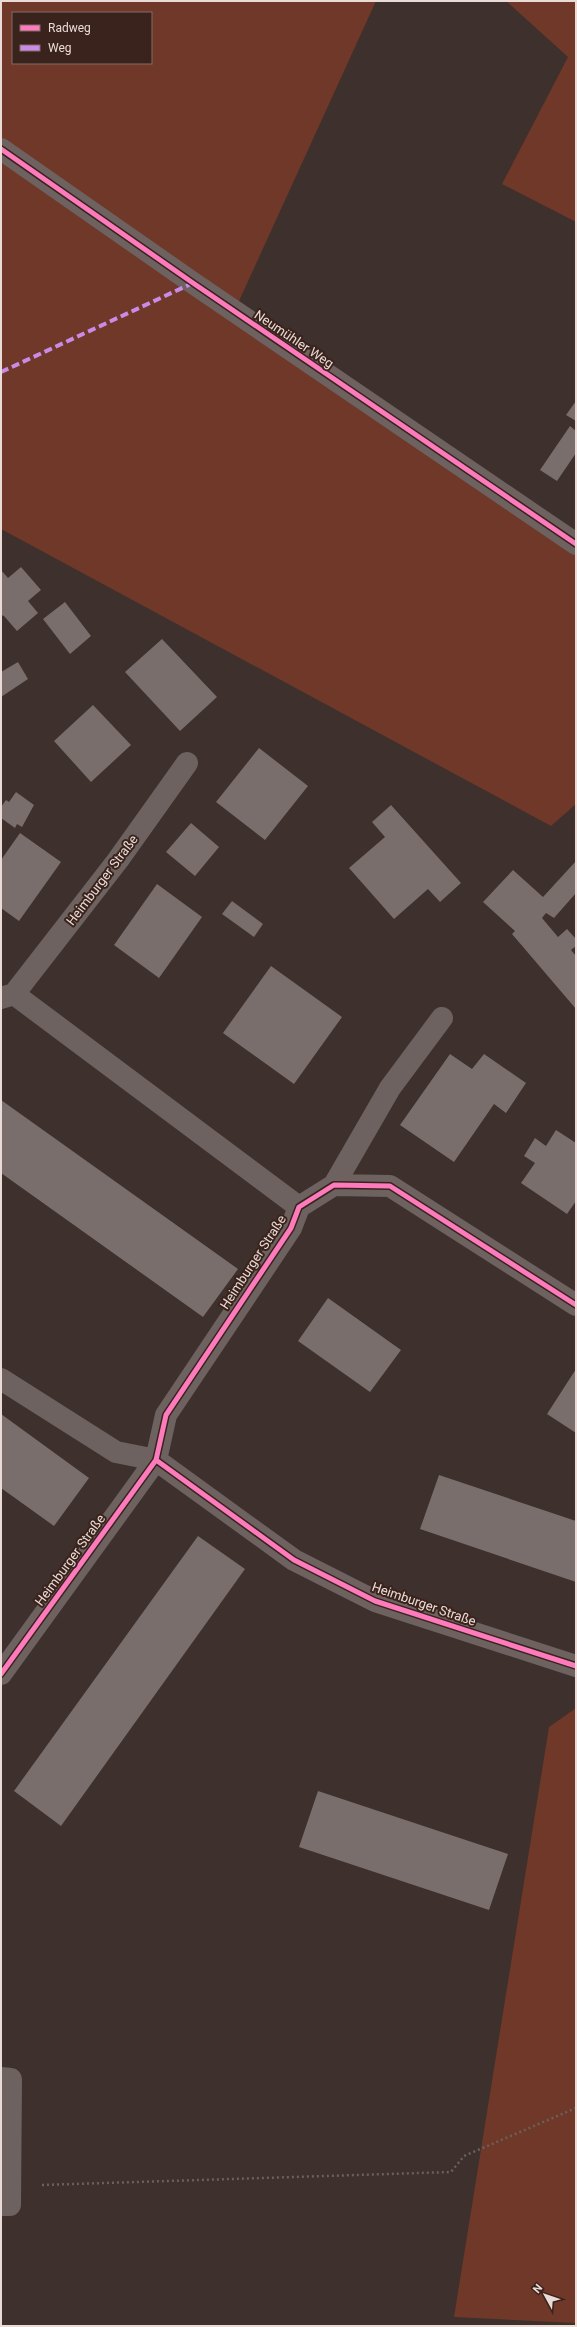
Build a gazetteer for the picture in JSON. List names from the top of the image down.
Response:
{
  "streets": {
    "street": ["Neumühler Weg", "Heimburger Straße"]
  },
  "legend": ["Radweg", "Weg"],
  "north": "top left"
}
